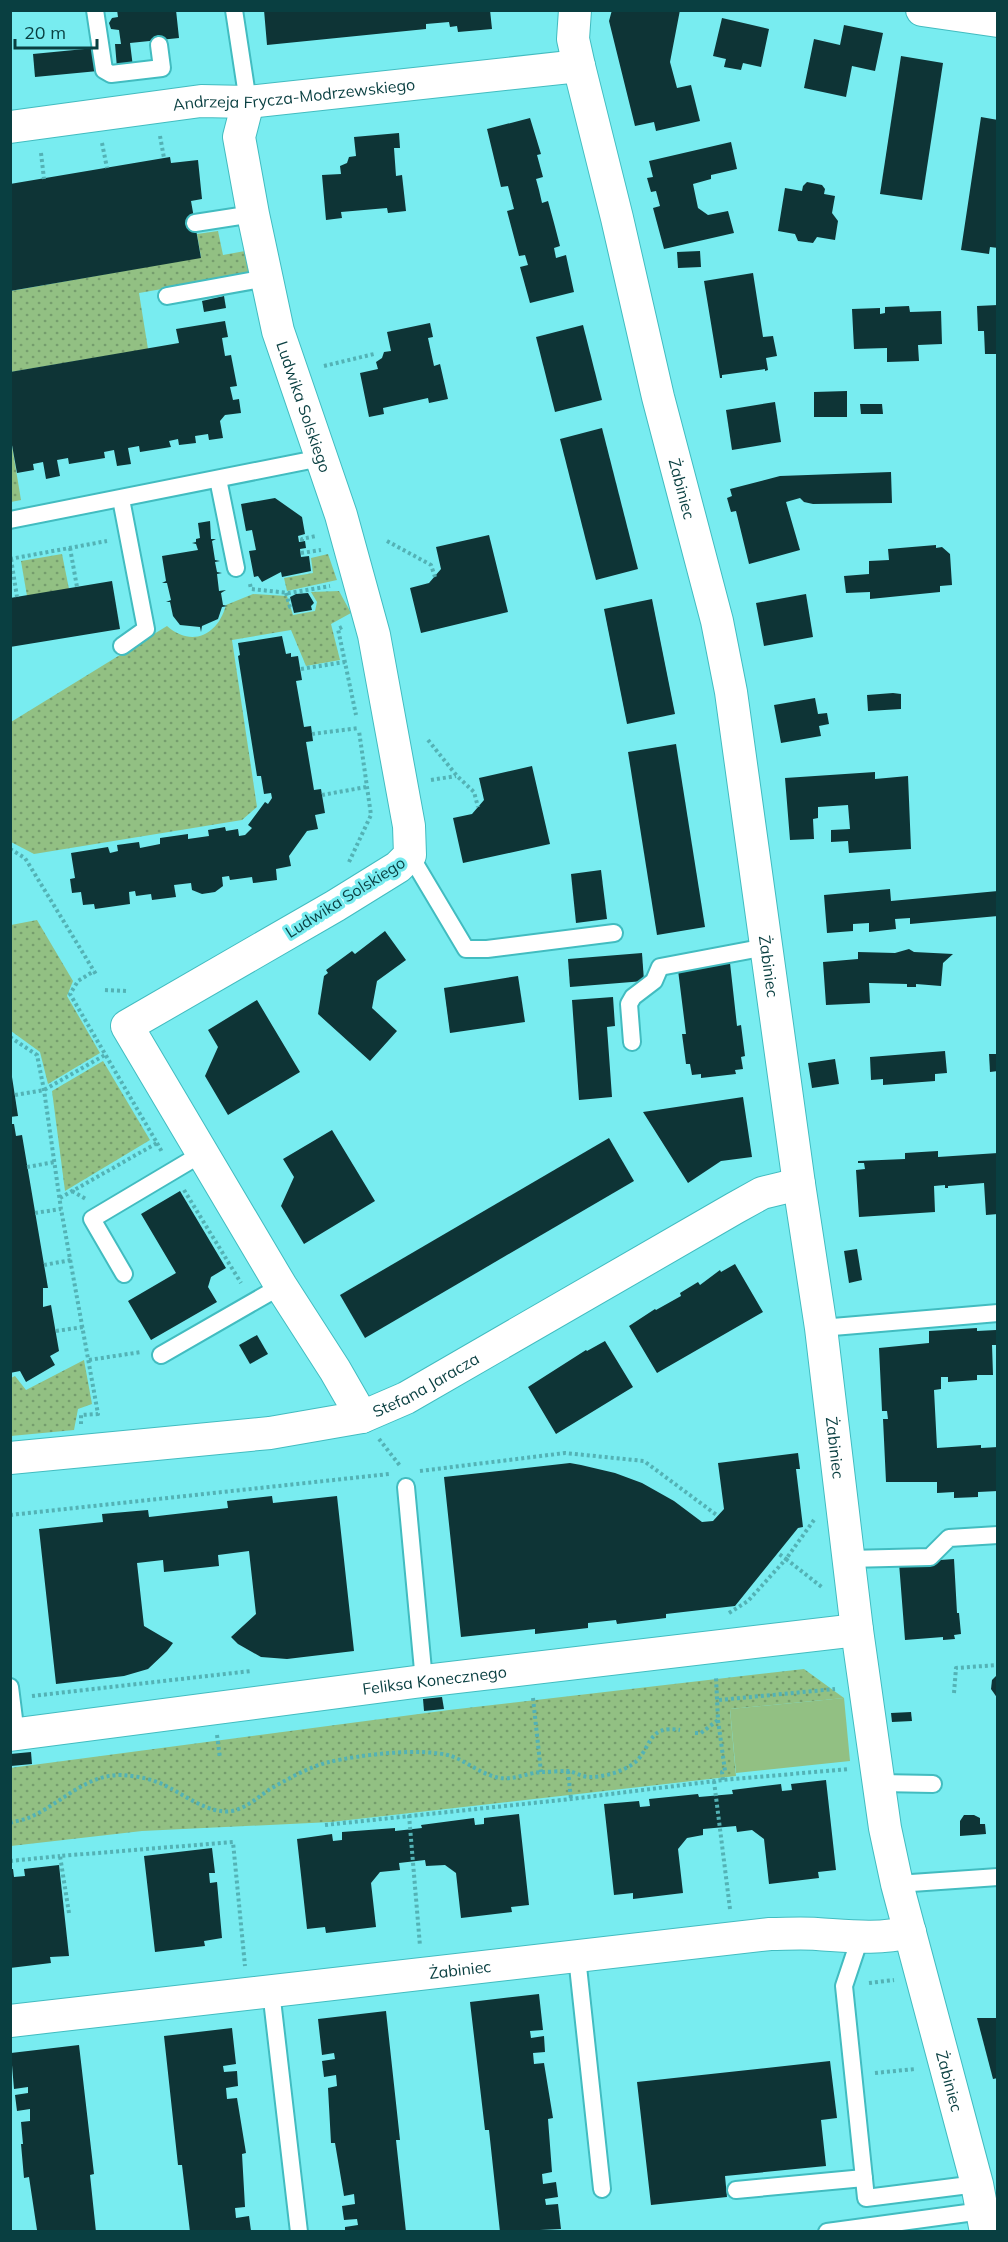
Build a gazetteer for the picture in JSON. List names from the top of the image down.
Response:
{
  "streets": {
    "street": [
      "Andrzeja Frycza-Modrzewskiego",
      "Ludwika Solskiego",
      "Żabiniec",
      "Stefana Jaracza",
      "Feliksa Konecznego"
    ]
  },
  "crossings": [
    ["Andrzeja Frycza-Modrzewskiego", "Ludwika Solskiego"],
    ["Andrzeja Frycza-Modrzewskiego", "Żabiniec"],
    ["Ludwika Solskiego", "Stefana Jaracza"],
    ["Żabiniec", "Stefana Jaracza"],
    ["Żabiniec", "Feliksa Konecznego"]
  ],
  "scale_bar": "20 m"
}
